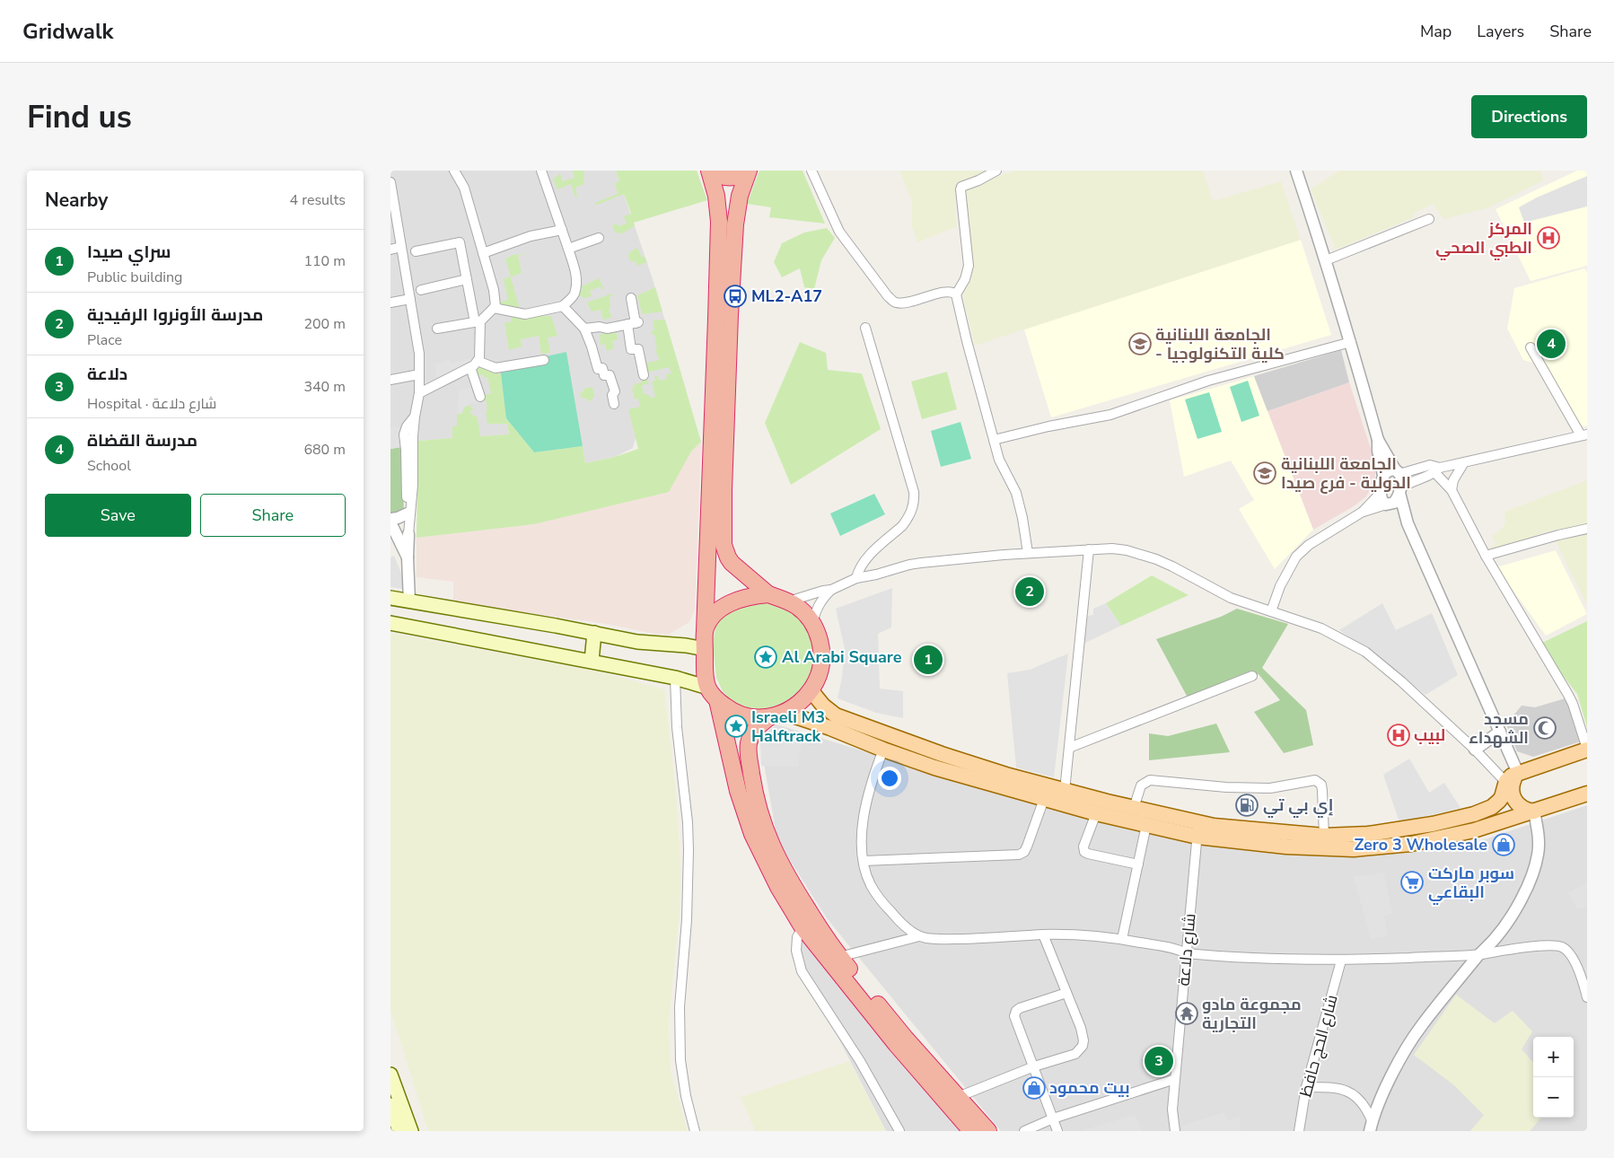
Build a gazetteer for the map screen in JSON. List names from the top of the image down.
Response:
{
  "streets": {
    "street": ["شارع دلاعة", "شارع الحج حافظ"]
  },
  "places": {
    "hospital": ["المركز الطبي الصحي", "لبيب"],
    "bus stop": ["ML2-A17"],
    "school or university": ["الجامعة اللبنانية - كلية التكنولوجيا", "الجامعة اللبنانية الدولية - فرع صيدا"],
    "place": ["Al Arabi Square", "Israeli M3 Halftrack"],
    "mosque": ["مسجد الشهداء"],
    "fuel station": ["إي بي تي"],
    "shop": ["Zero 3 Wholesale", "بيت محمود"],
    "supermarket": ["سوبر ماركت البقاعي"],
    "temple": ["مجموعة مادو التجارية"]
  },
  "page": {
    "header": "Gridwalk",
    "nav": ["Map", "Layers", "Share"],
    "buttons": [
      "Directions",
      ["Save", "Share"]
    ],
    "title": "Find us",
    "heading": ["Nearby", "4 results"],
    "list": [
      {
        "mark": "1",
        "name": "سراي صيدا",
        "note": "Public building",
        "value": "110 m"
      },
      {
        "mark": "2",
        "name": "مدرسة الأونروا الرفيدية",
        "note": "Place",
        "value": "200 m"
      },
      {
        "mark": "3",
        "name": "دلاعة",
        "note": "Hospital · شارع دلاعة",
        "value": "340 m"
      },
      {
        "mark": "4",
        "name": "مدرسة القضاة",
        "note": "School",
        "value": "680 m"
      }
    ],
    "pins": [
      "4",
      "2",
      "1",
      "3"
    ],
    "map_buttons": ["+", "−"]
  }
}
